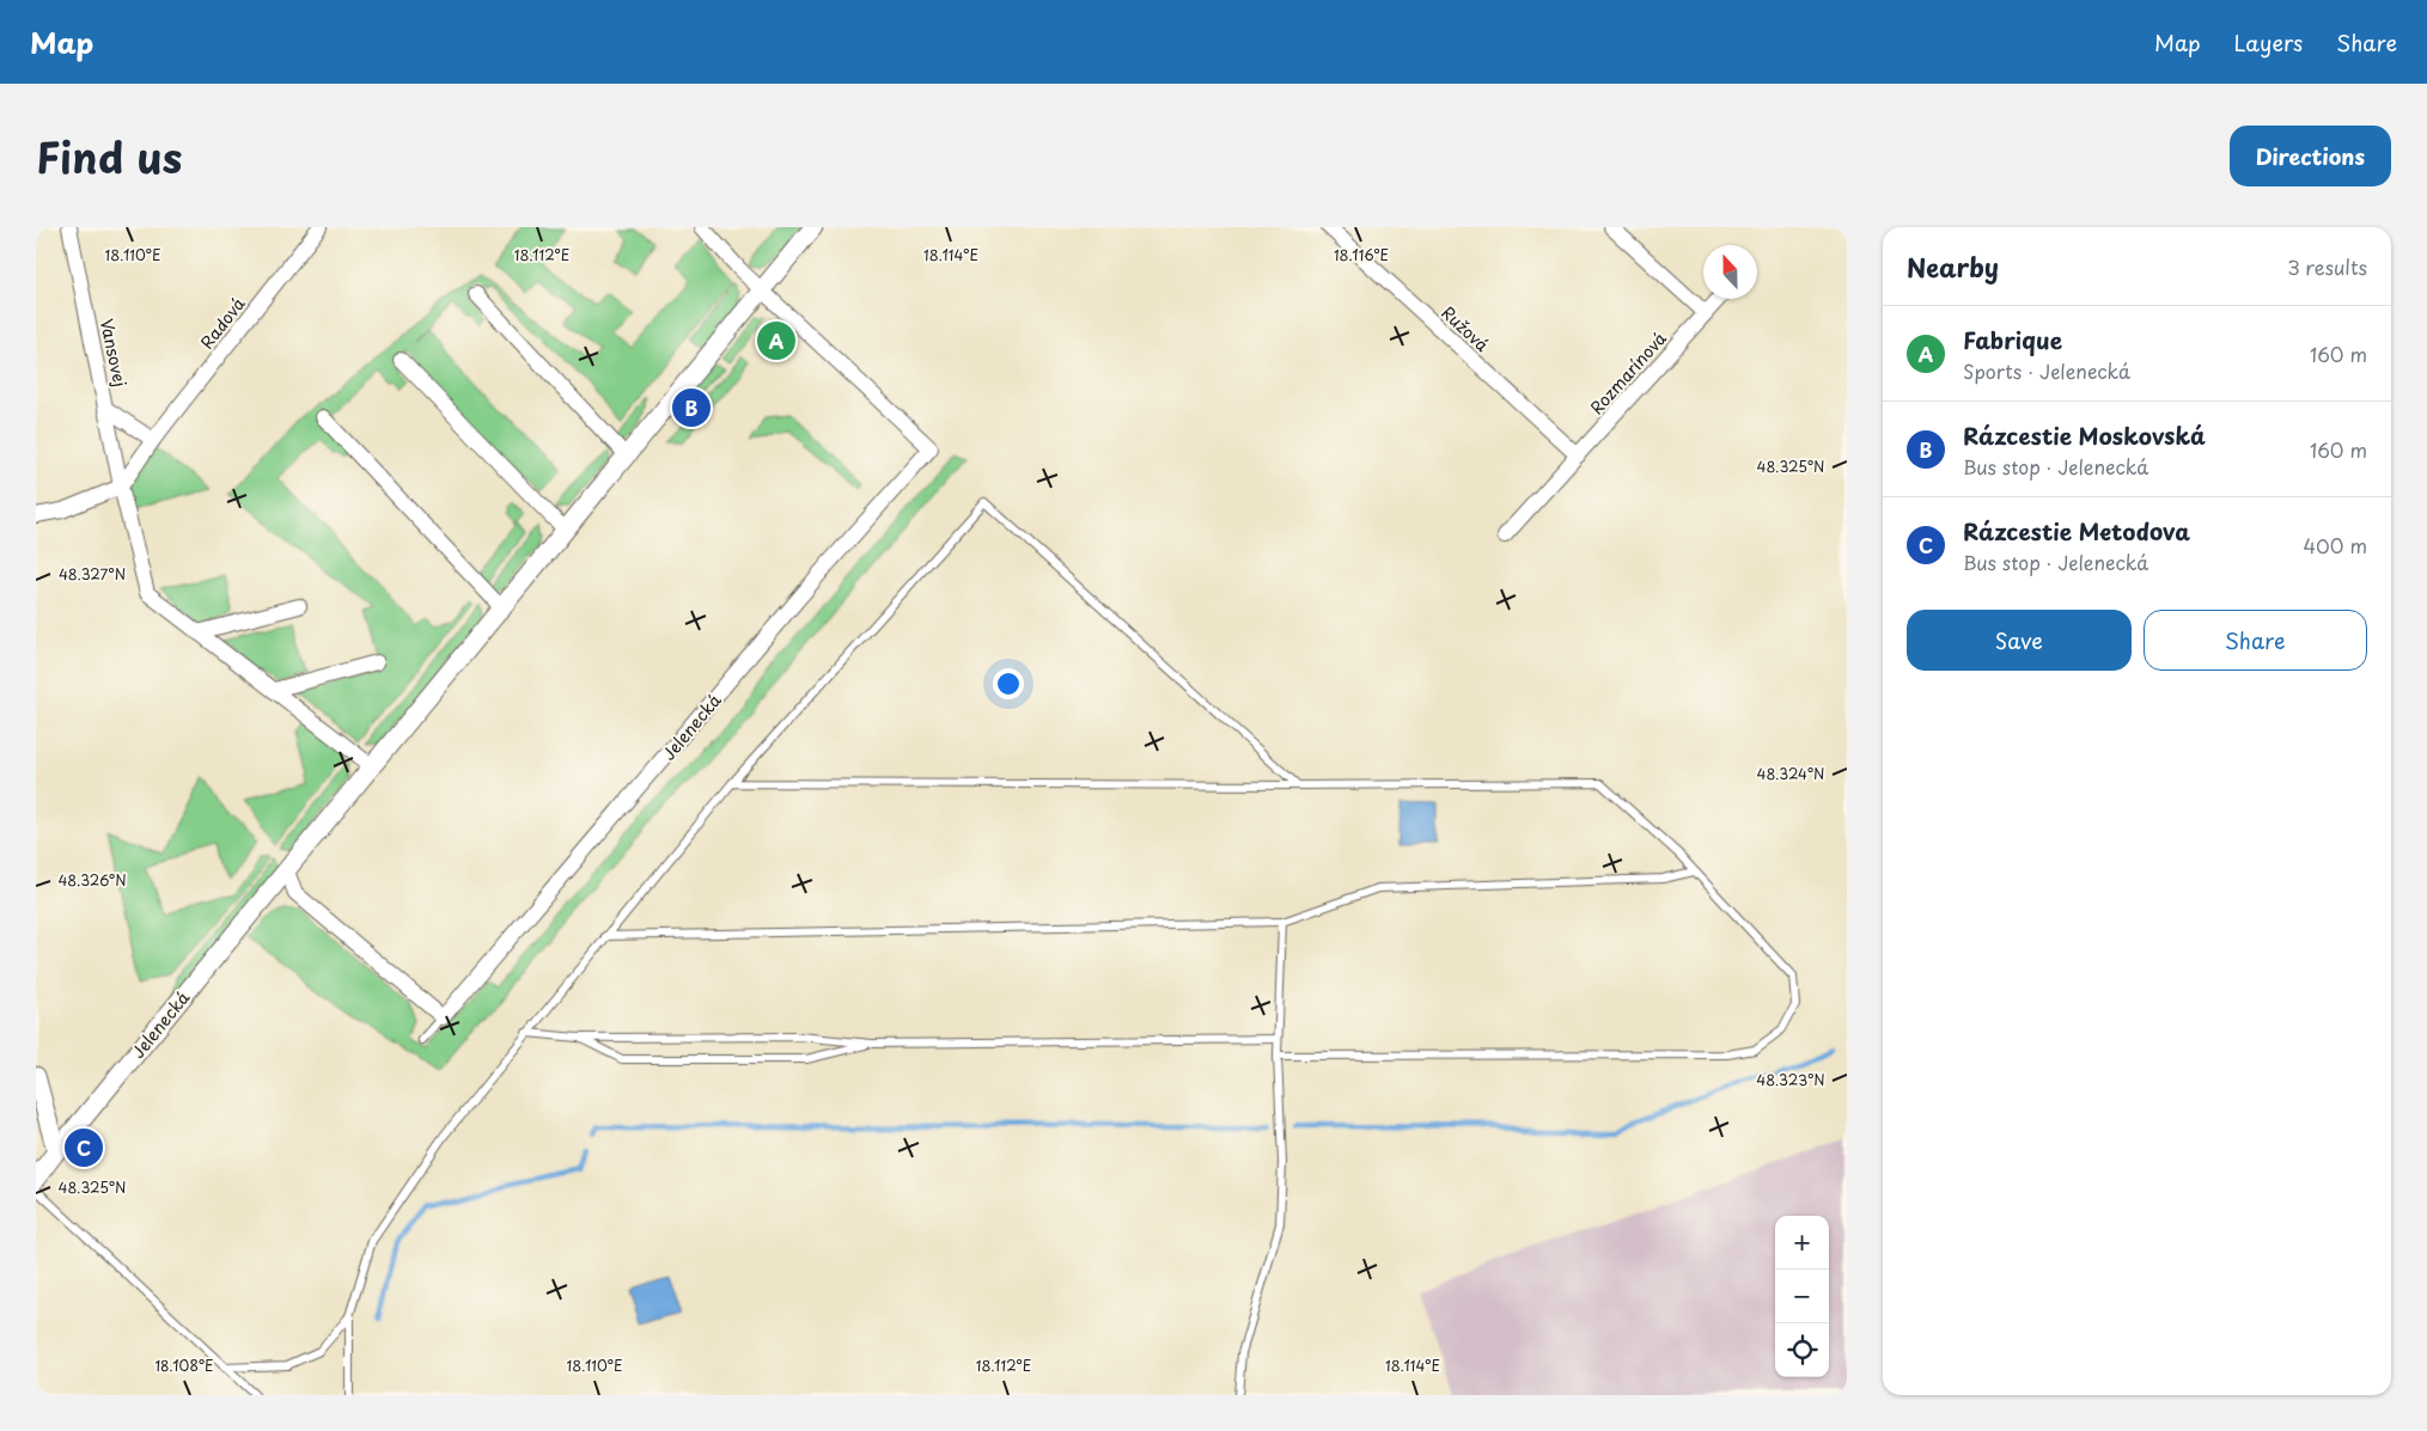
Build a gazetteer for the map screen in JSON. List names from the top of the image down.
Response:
{
  "streets": {
    "street": [
      "Radová",
      "Ružová",
      "Vansovej",
      "Rozmarínová",
      "Jelenecká"
    ]
  },
  "crossings": [
    ["Radová", "Vansovej"],
    ["Ružová", "Rozmarínová"]
  ],
  "north": "top",
  "page": {
    "header": "Map",
    "nav": ["Map", "Layers", "Share"],
    "title": "Find us",
    "buttons": [
      "Directions",
      ["Save", "Share"]
    ],
    "heading": ["Nearby", "3 results"],
    "list": [
      {
        "mark": "A",
        "name": "Fabrique",
        "note": "Sports · Jelenecká",
        "value": "160 m"
      },
      {
        "mark": "B",
        "name": "Rázcestie Moskovská",
        "note": "Bus stop · Jelenecká",
        "value": "160 m"
      },
      {
        "mark": "C",
        "name": "Rázcestie Metodova",
        "note": "Bus stop · Jelenecká",
        "value": "400 m"
      }
    ],
    "pins": ["A", "B", "C"],
    "map_buttons": ["+", "−"]
  },
  "coordinates": [
    "18.110°E",
    "18.112°E",
    "18.114°E",
    "18.116°E",
    "48.325°N",
    "48.327°N",
    "48.324°N",
    "48.326°N",
    "48.323°N",
    "18.108°E"
  ]
}
